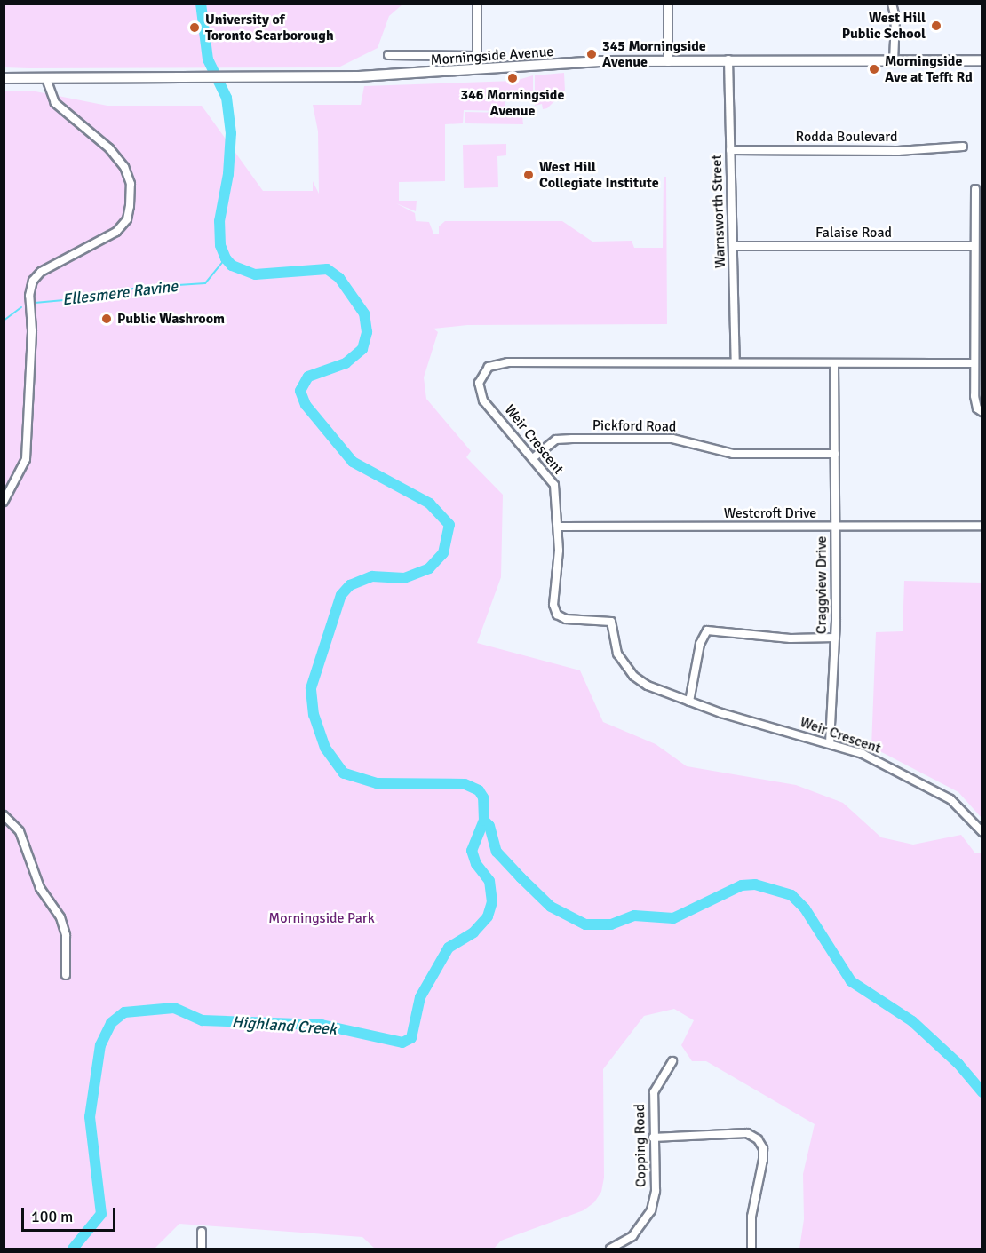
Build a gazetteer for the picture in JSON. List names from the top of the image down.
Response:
{
  "streets": {
    "main road": ["Morningside Avenue"],
    "street": [
      "Rodda Boulevard",
      "Warnsworth Street",
      "Falaise Road",
      "Pickford Road",
      "Weir Crescent",
      "Westcroft Drive",
      "Craggview Drive",
      "Copping Road"
    ]
  },
  "crossings": [
    ["Morningside Avenue", "Warnsworth Street"],
    ["Rodda Boulevard", "Warnsworth Street"],
    ["Warnsworth Street", "Falaise Road"],
    ["Warnsworth Street", "Weir Crescent"],
    ["Pickford Road", "Weir Crescent"],
    ["Pickford Road", "Craggview Drive"],
    ["Weir Crescent", "Westcroft Drive"],
    ["Weir Crescent", "Craggview Drive"],
    ["Westcroft Drive", "Craggview Drive"]
  ],
  "water": ["Ellesmere Ravine", "Highland Creek"],
  "parks": ["Morningside Park"],
  "places": [
    "West Hill Public School",
    "University of Toronto Scarborough",
    "345 Morningside Avenue",
    "Morningside Ave at Tefft Rd",
    "346 Morningside Avenue",
    "West Hill Collegiate Institute",
    "Public Washroom"
  ],
  "scale_bar": "100 m"
}
